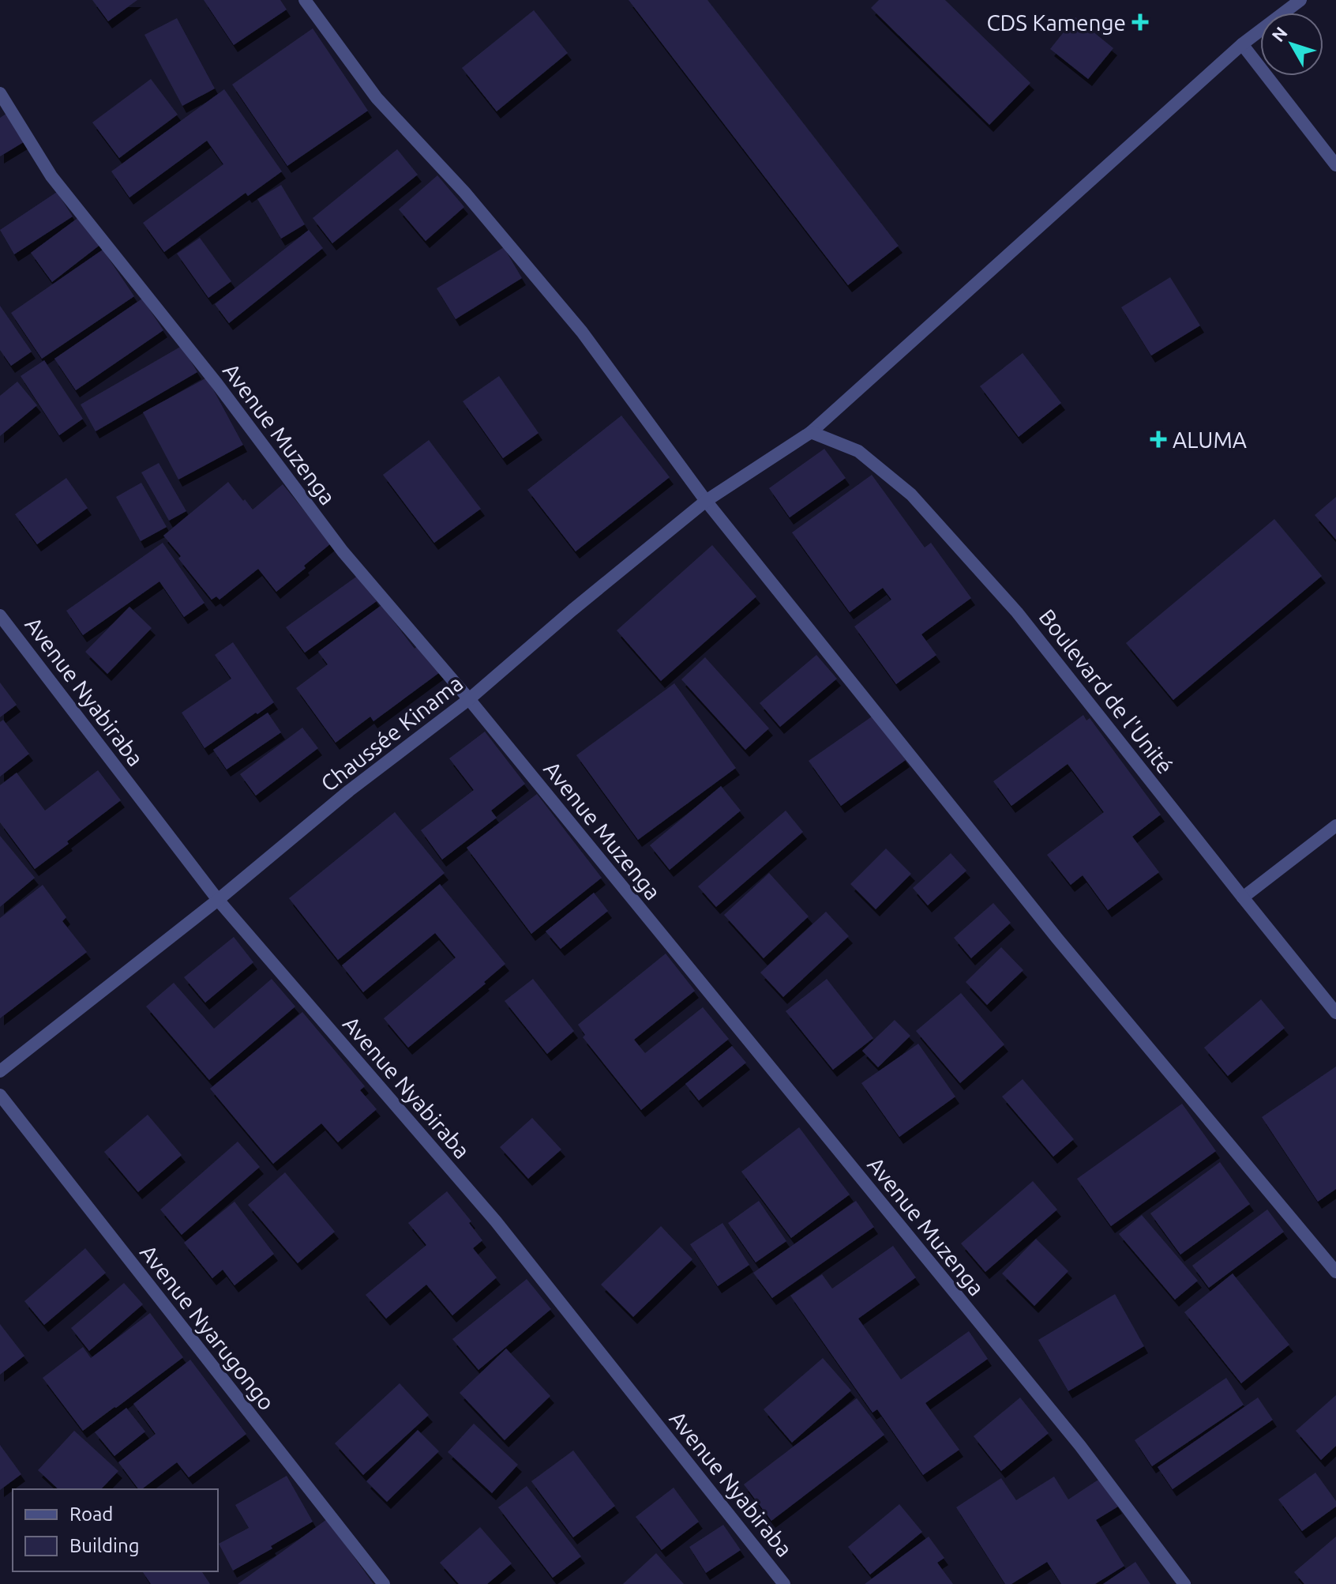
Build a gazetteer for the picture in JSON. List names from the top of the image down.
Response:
{
  "streets": {
    "street": [
      "Avenue Muzenga",
      "Avenue Nyabiraba",
      "Boulevard de l'Unité",
      "Chaussée Kinama",
      "Avenue Nyarugongo"
    ]
  },
  "crossings": [
    ["Avenue Muzenga", "Chaussée Kinama"],
    ["Avenue Nyabiraba", "Chaussée Kinama"],
    ["Boulevard de l'Unité", "Chaussée Kinama"]
  ],
  "places": {
    "health": ["CDS Kamenge", "ALUMA"]
  },
  "legend": ["Road", "Building"],
  "north": "top left"
}
